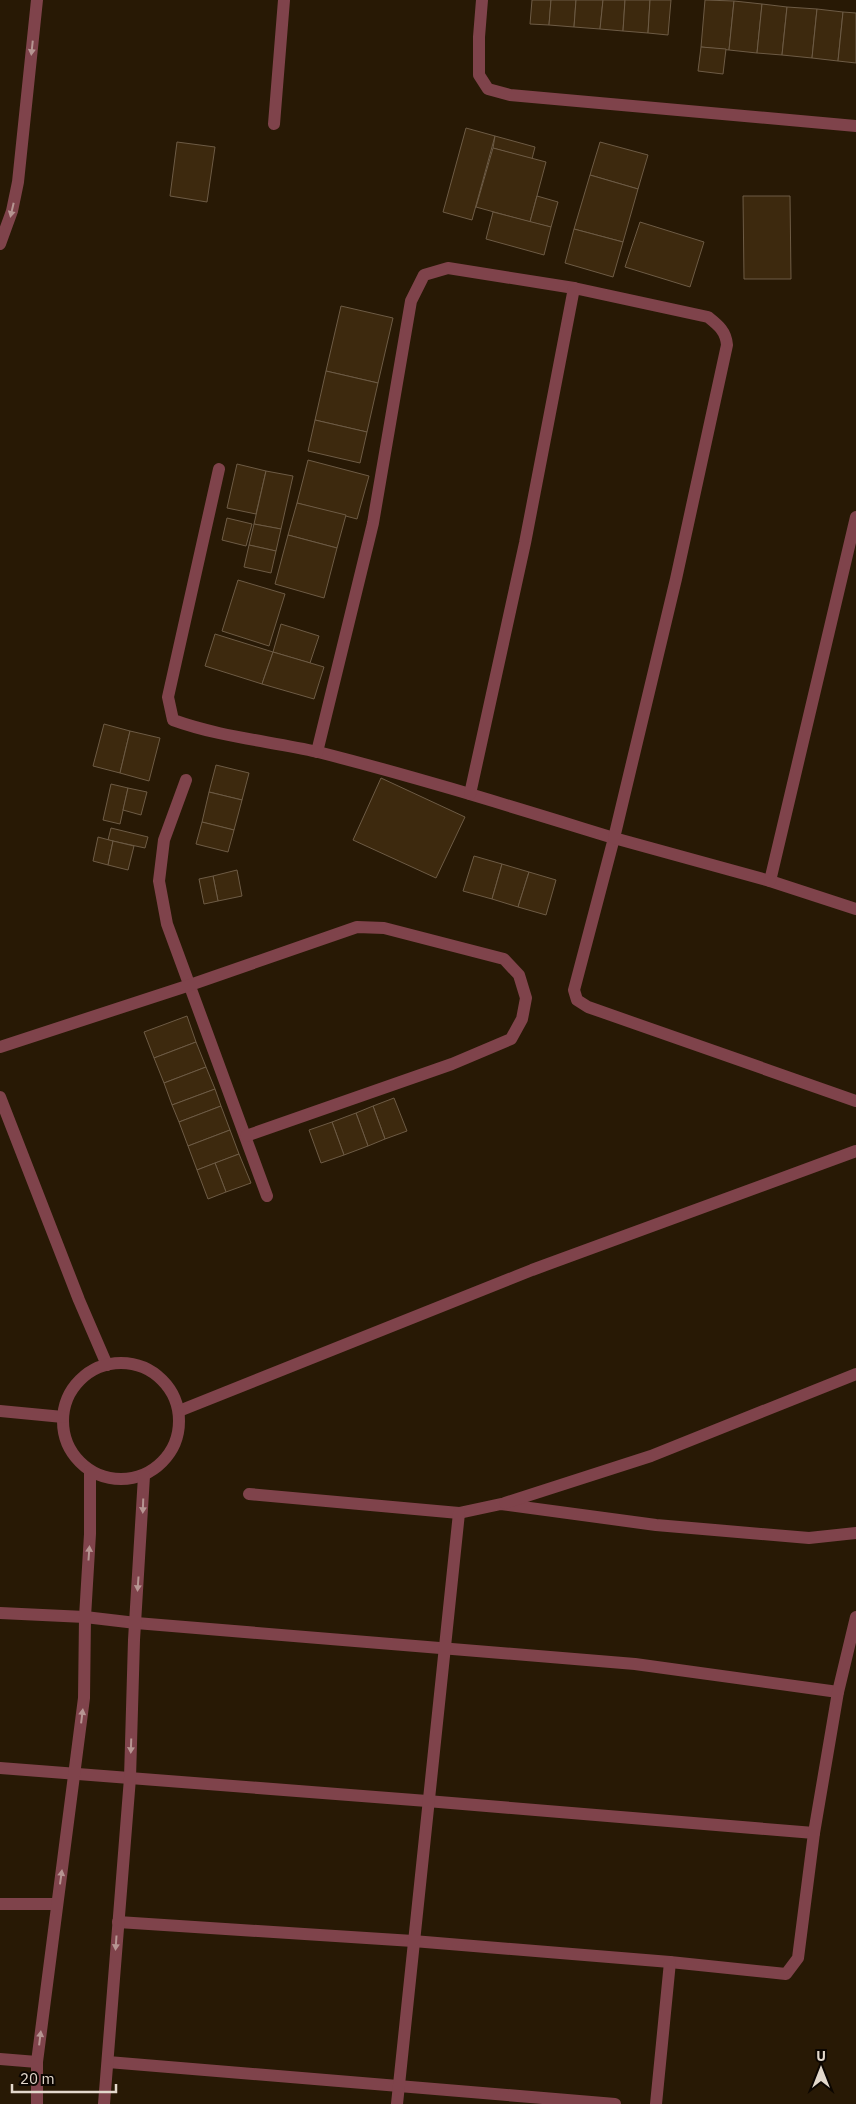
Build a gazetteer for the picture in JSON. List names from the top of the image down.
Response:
{
  "scale_bar": "20 m",
  "north": "top"
}
